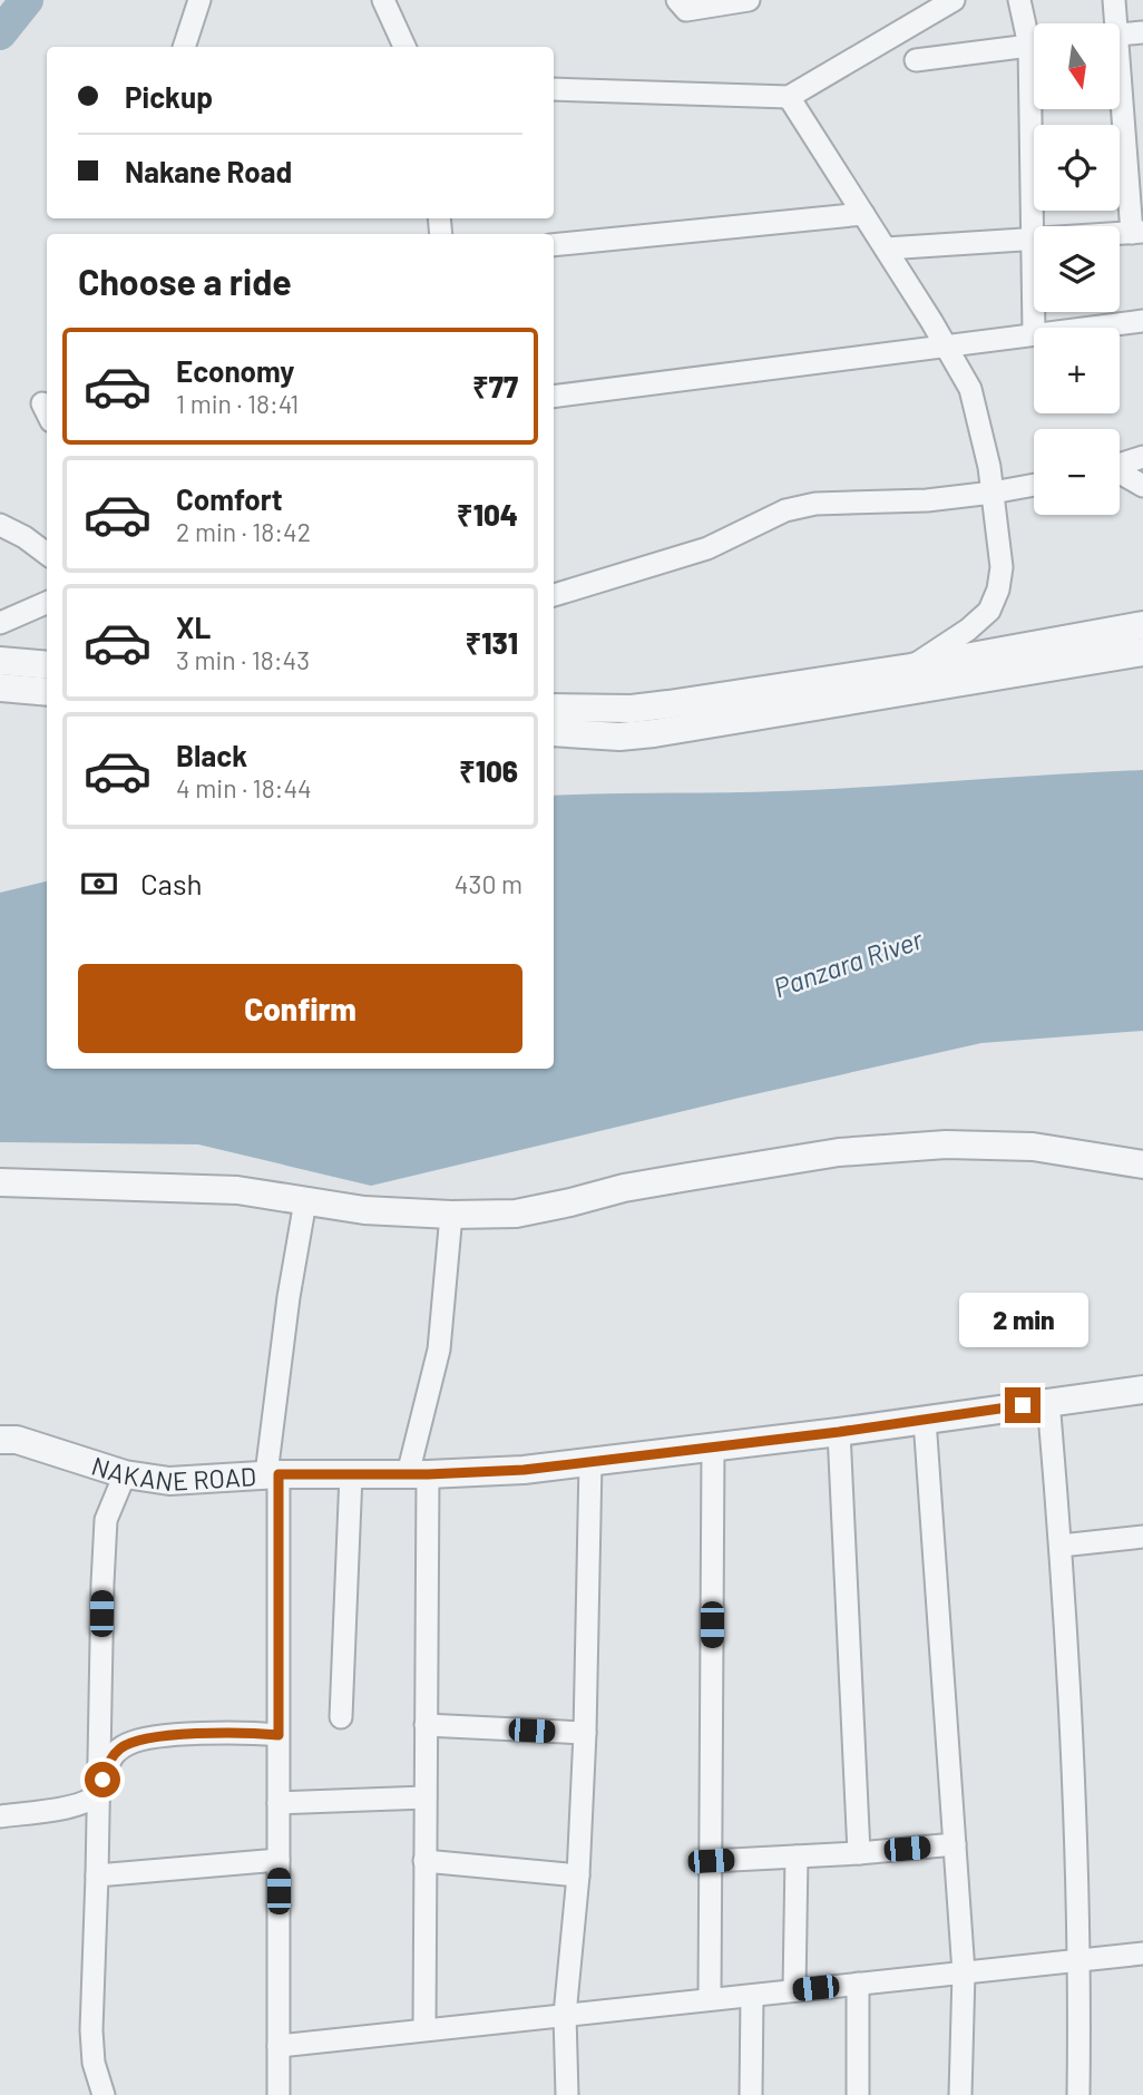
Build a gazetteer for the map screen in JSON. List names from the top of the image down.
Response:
{
  "streets": {
    "street": ["NAKANE ROAD"]
  },
  "water": ["Panzara River"],
  "north": "bottom",
  "page": {
    "map_buttons": ["+", "−"],
    "banner": ["Pickup", "Nakane Road"],
    "heading": "Choose a ride",
    "list": [
      {
        "name": "Economy",
        "note": "1 min · 18:41",
        "value": "₹77"
      },
      {
        "name": "Comfort",
        "note": "2 min · 18:42",
        "value": "₹104"
      },
      {
        "name": "XL",
        "note": "3 min · 18:43",
        "value": "₹131"
      },
      {
        "name": "Black",
        "note": "4 min · 18:44",
        "value": "₹106"
      }
    ],
    "pay": ["Cash", "430 m"],
    "buttons": "Confirm",
    "bubble": "2 min"
  }
}
